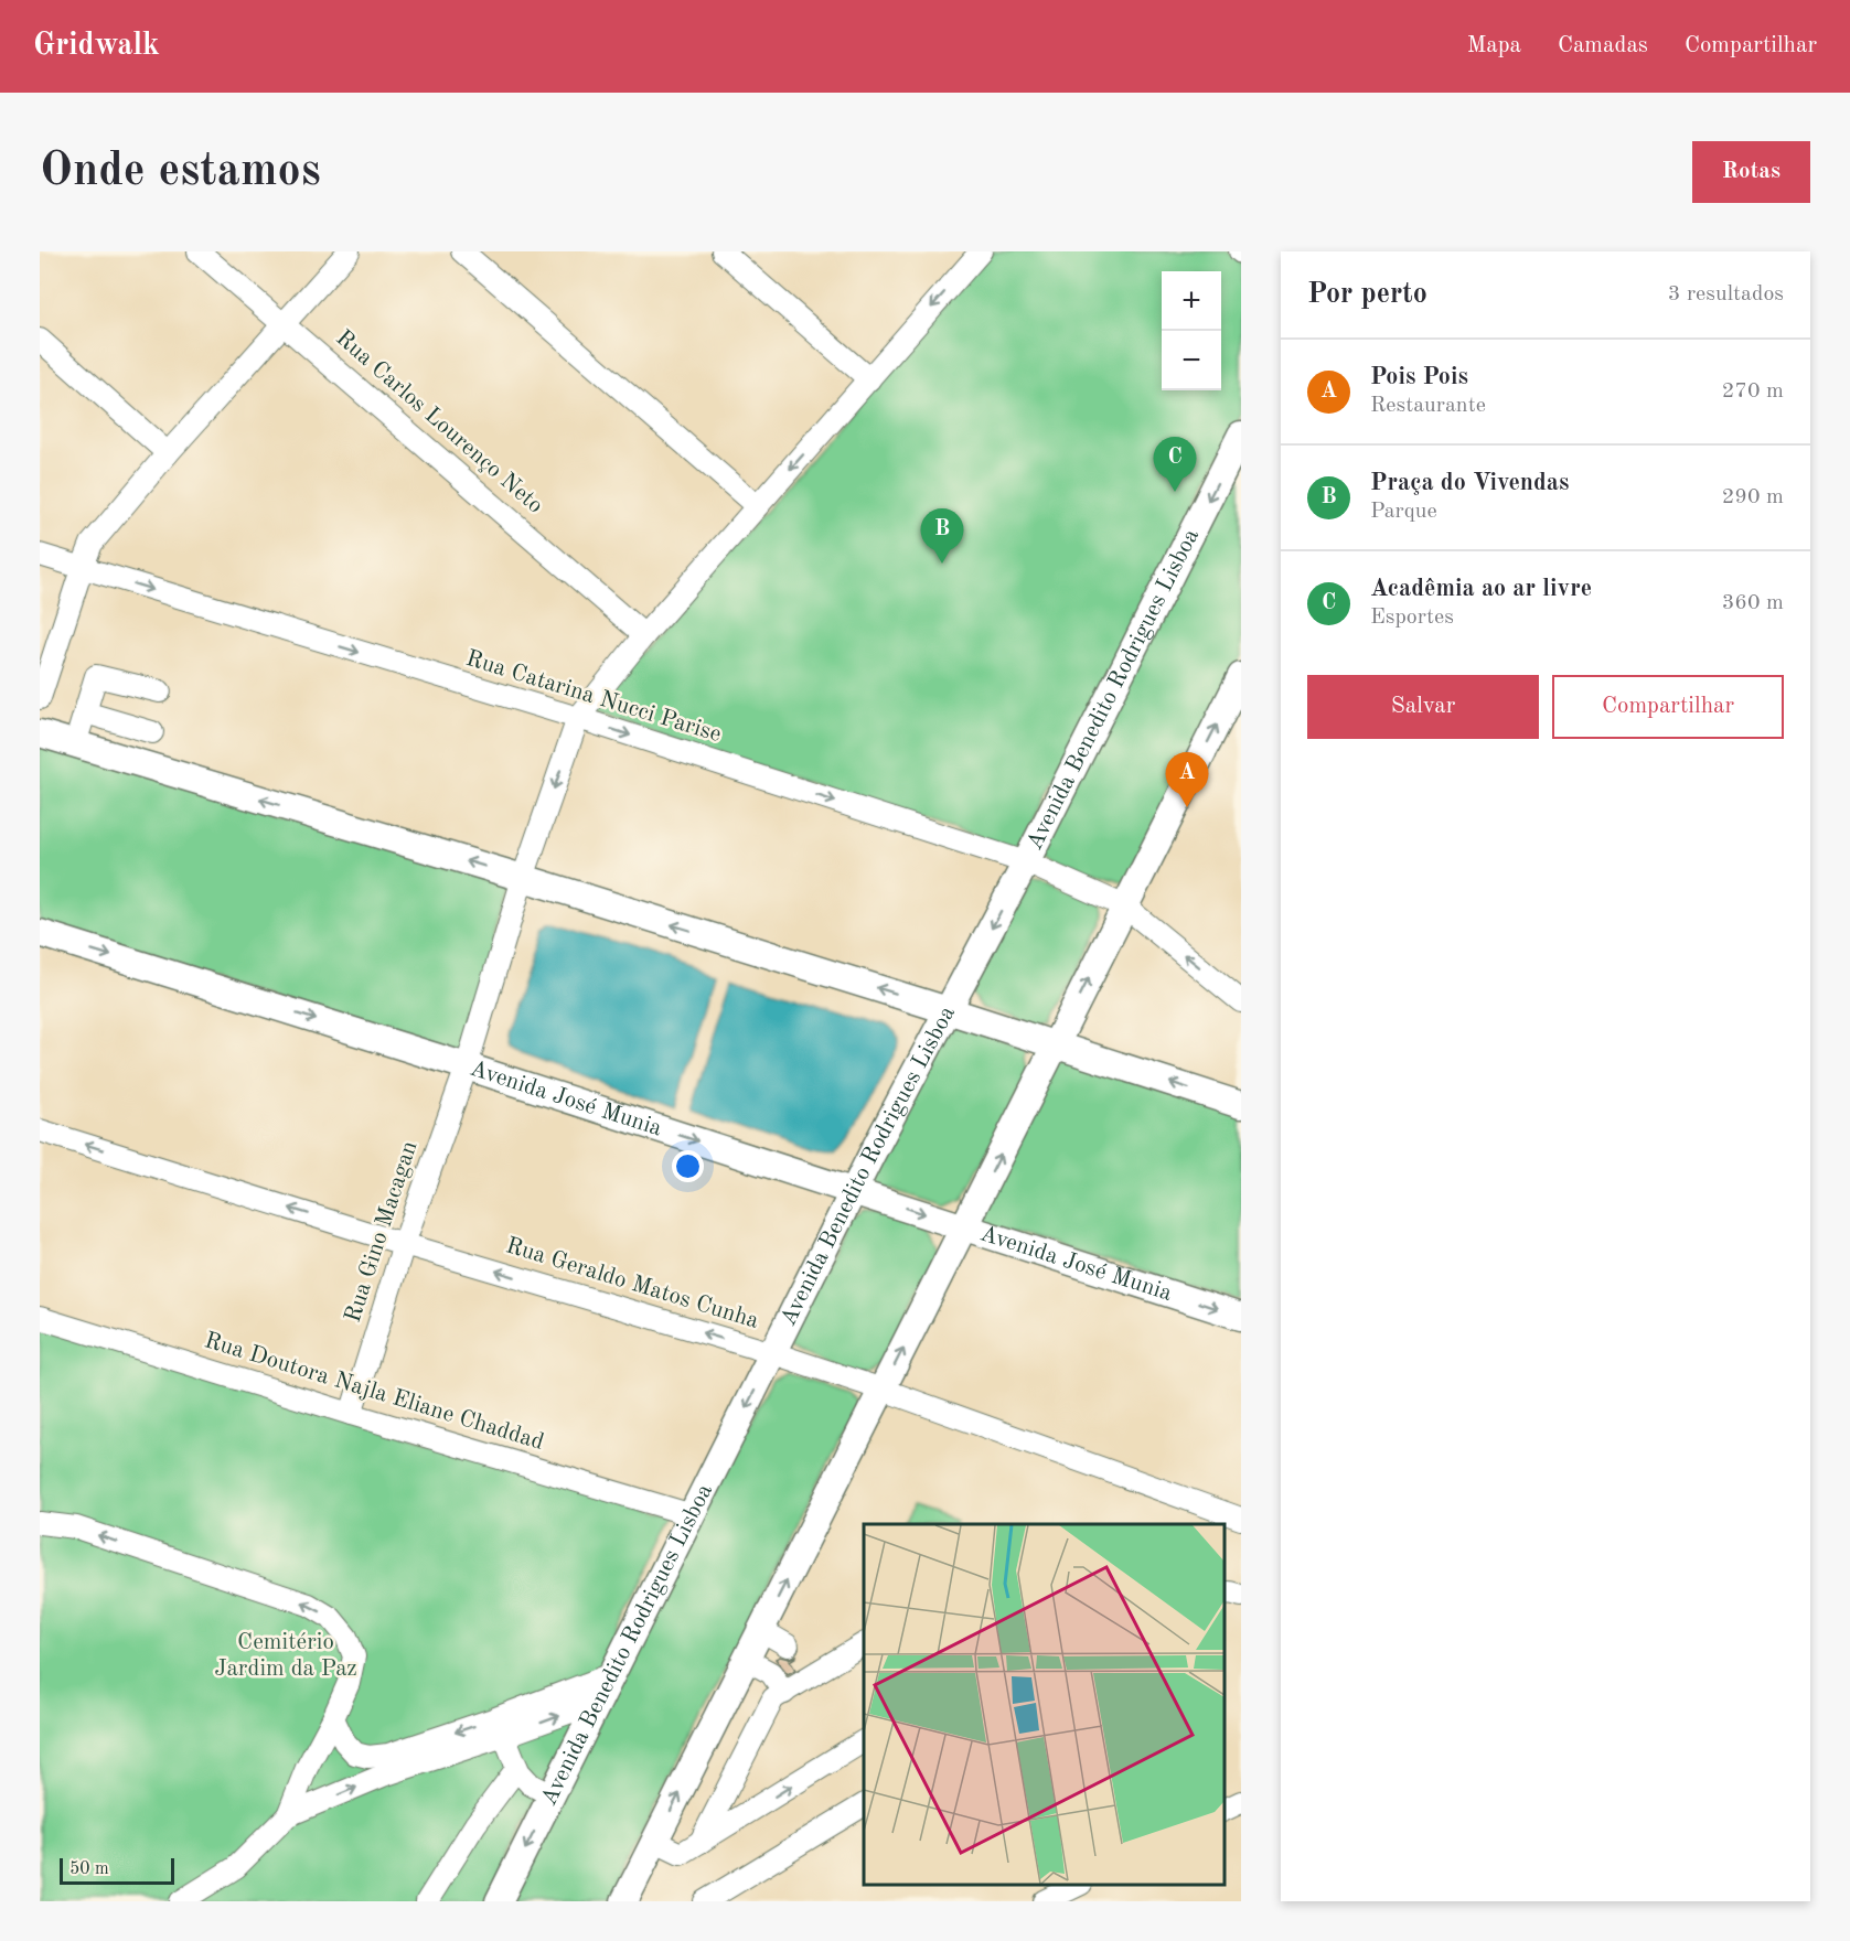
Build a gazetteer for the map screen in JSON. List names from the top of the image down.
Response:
{
  "streets": {
    "main road": ["Avenida Benedito Rodrigues Lisboa", "Avenida José Munia"],
    "street": [
      "Rua Carlos Lourenço Neto",
      "Rua Catarina Nucci Parise",
      "Rua Gino Macagan",
      "Rua Geraldo Matos Cunha",
      "Rua Doutora Najla Eliane Chaddad"
    ]
  },
  "crossings": [
    ["Rua Carlos Lourenço Neto", "Rua Gino Macagan"],
    ["Avenida Benedito Rodrigues Lisboa", "Rua Catarina Nucci Parise"],
    ["Avenida Benedito Rodrigues Lisboa", "Avenida José Munia"],
    ["Avenida Benedito Rodrigues Lisboa", "Rua Geraldo Matos Cunha"],
    ["Avenida Benedito Rodrigues Lisboa", "Rua Doutora Najla Eliane Chaddad"],
    ["Rua Catarina Nucci Parise", "Rua Gino Macagan"],
    ["Avenida José Munia", "Rua Gino Macagan"],
    ["Rua Gino Macagan", "Rua Geraldo Matos Cunha"],
    ["Rua Gino Macagan", "Rua Doutora Najla Eliane Chaddad"]
  ],
  "one_way": ["Rua Gino Macagan", "Rua Geraldo Matos Cunha"],
  "parks": ["Cemitério Jardim da Paz"],
  "scale_bar": "50 m",
  "page": {
    "header": "Gridwalk",
    "nav": ["Mapa", "Camadas", "Compartilhar"],
    "buttons": [
      "Rotas",
      ["Salvar", "Compartilhar"]
    ],
    "title": "Onde estamos",
    "heading": ["Por perto", "3 resultados"],
    "map_buttons": ["+", "−"],
    "list": [
      {
        "mark": "A",
        "name": "Pois Pois",
        "note": "Restaurante",
        "value": "270 m"
      },
      {
        "mark": "B",
        "name": "Praça do Vivendas",
        "note": "Parque",
        "value": "290 m"
      },
      {
        "mark": "C",
        "name": "Acadêmia ao ar livre",
        "note": "Esportes",
        "value": "360 m"
      }
    ],
    "pins": ["C", "B", "A"],
    "scale": "50 m"
  }
}
